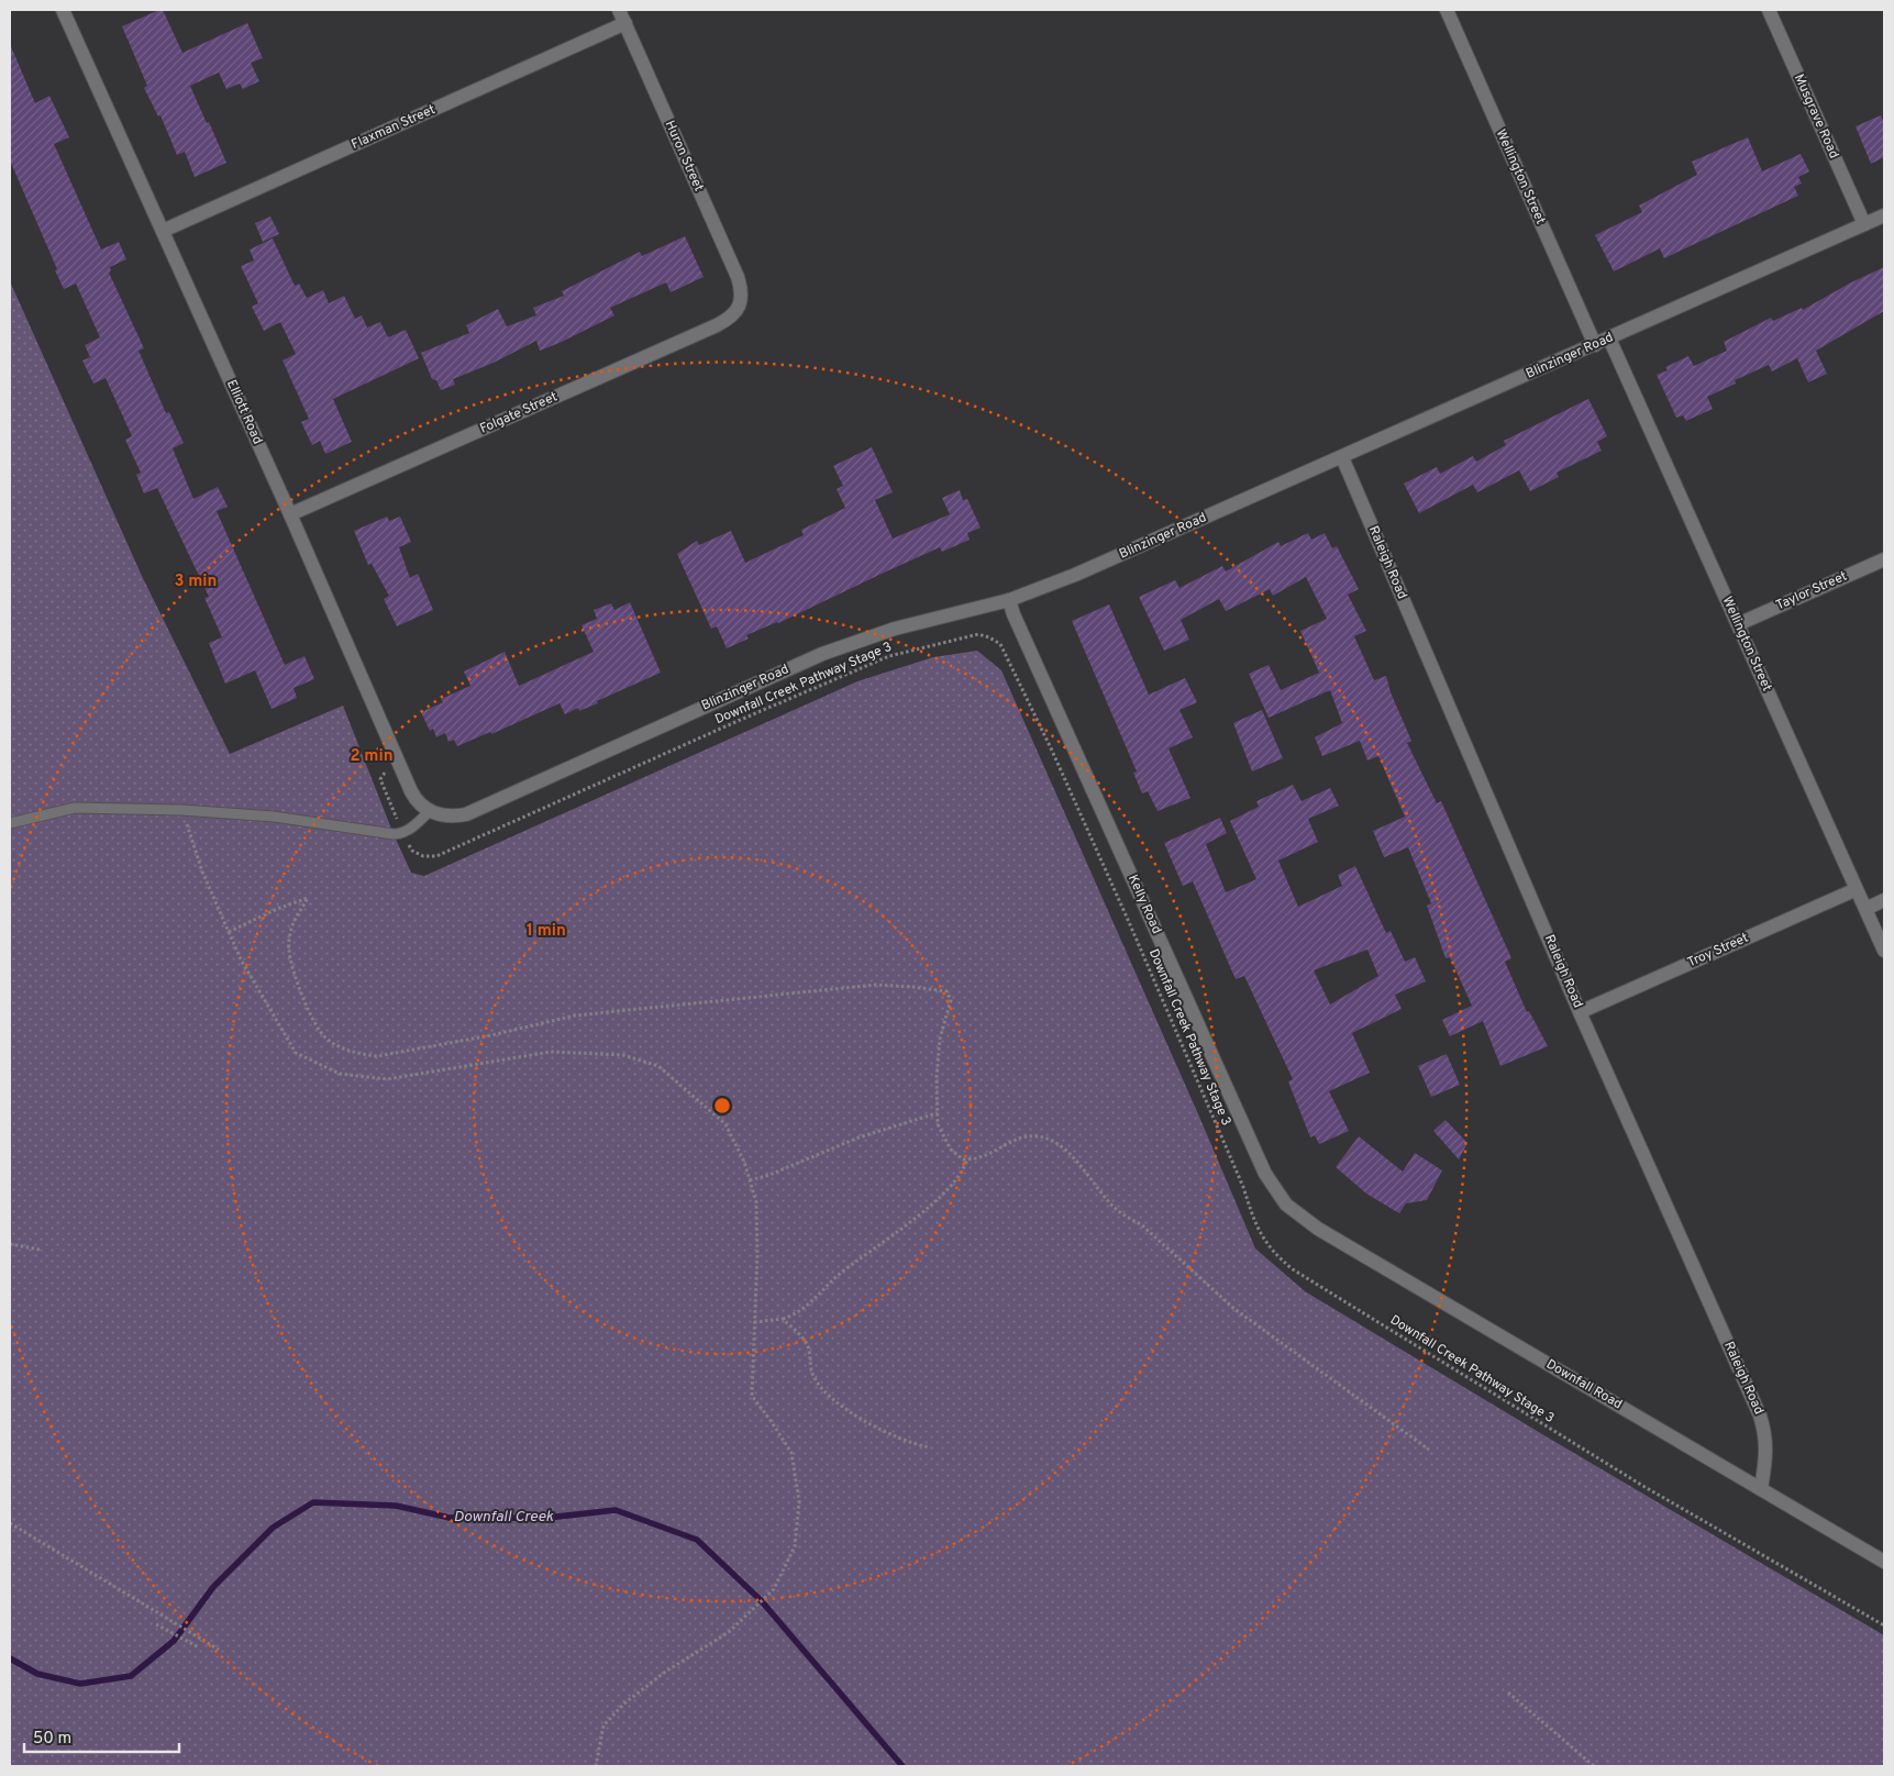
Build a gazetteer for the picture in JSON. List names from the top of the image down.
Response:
{
  "streets": {
    "street": [
      "Musgrave Road",
      "Flaxman Street",
      "Huron Street",
      "Wellington Street",
      "Blinzinger Road",
      "Elliott Road",
      "Folgate Street",
      "Raleigh Road",
      "Taylor Street",
      "Kelly Road",
      "Troy Street",
      "Downfall Road"
    ],
    "path": ["Downfall Creek Pathway Stage 3"]
  },
  "crossings": [
    ["Musgrave Road", "Blinzinger Road"],
    ["Flaxman Street", "Huron Street"],
    ["Flaxman Street", "Elliott Road"],
    ["Huron Street", "Folgate Street"],
    ["Wellington Street", "Blinzinger Road"],
    ["Wellington Street", "Taylor Street"],
    ["Wellington Street", "Troy Street"],
    ["Blinzinger Road", "Elliott Road"],
    ["Blinzinger Road", "Raleigh Road"],
    ["Blinzinger Road", "Kelly Road"],
    ["Elliott Road", "Folgate Street"],
    ["Elliott Road", "Downfall Creek Pathway Stage 3"],
    ["Raleigh Road", "Troy Street"],
    ["Raleigh Road", "Downfall Road"],
    ["Kelly Road", "Downfall Road"]
  ],
  "water": ["Downfall Creek"],
  "scale_bar": "50 m",
  "rings": ["3 min", "2 min", "1 min"]
}
